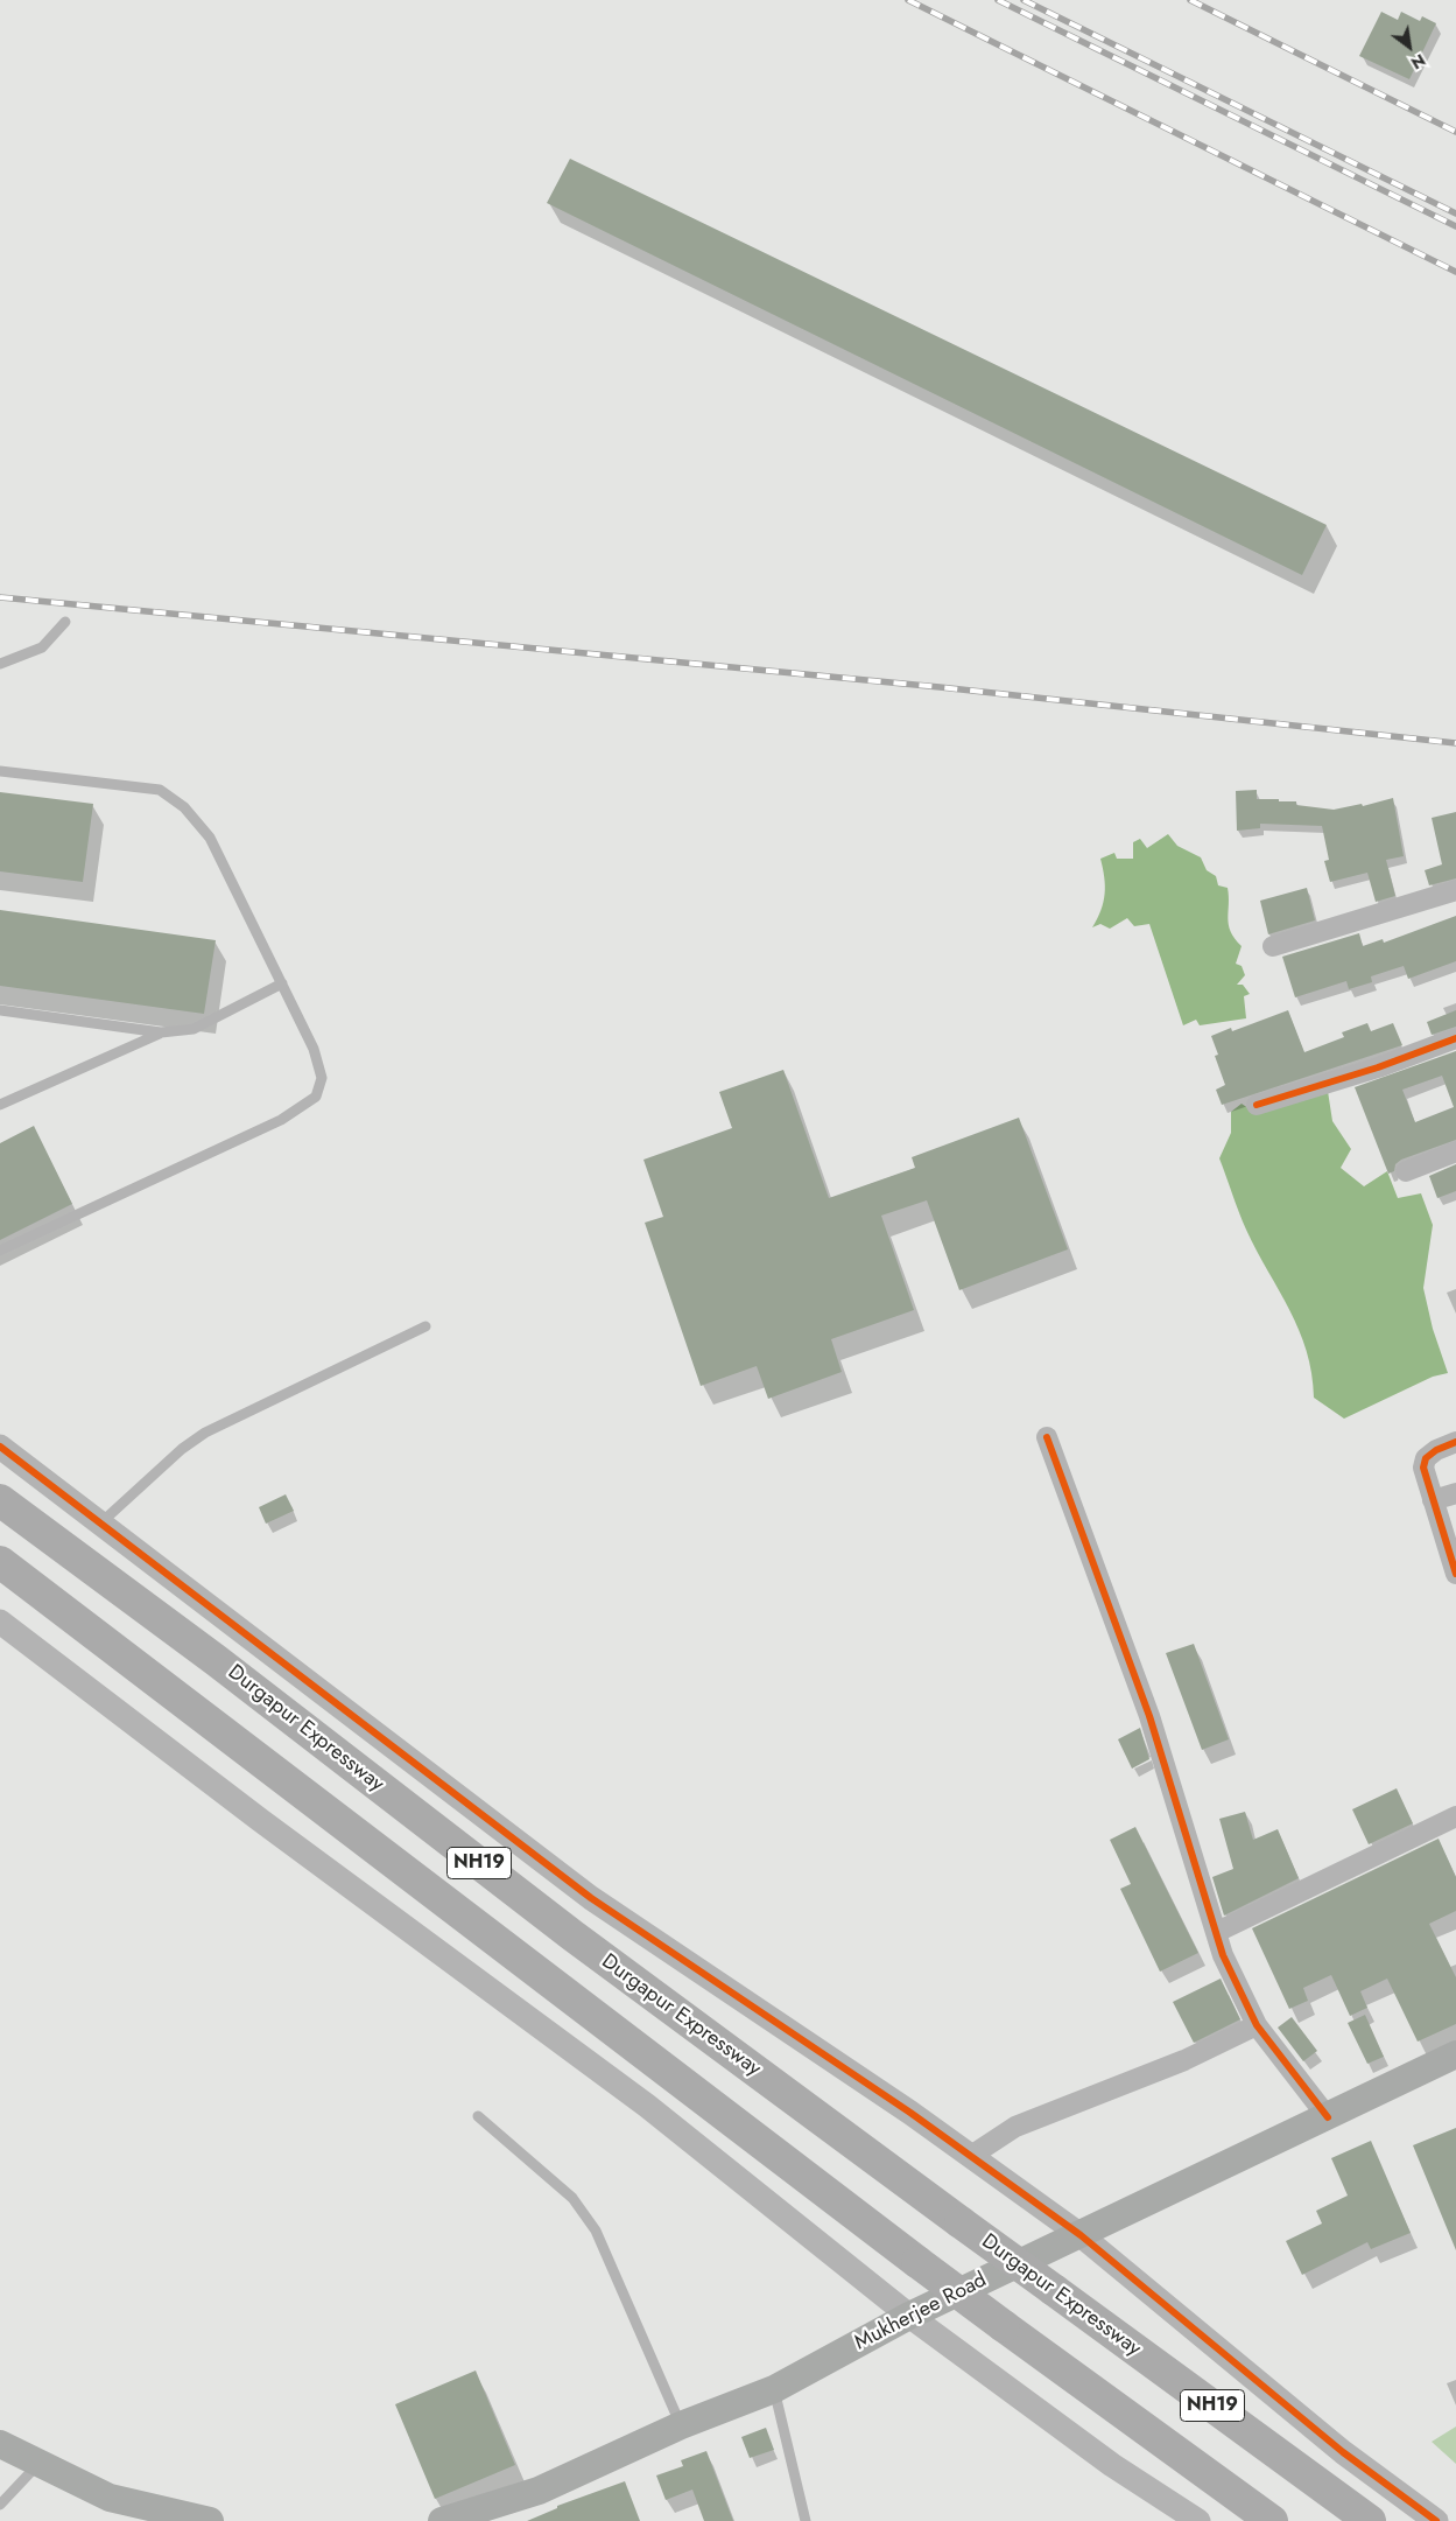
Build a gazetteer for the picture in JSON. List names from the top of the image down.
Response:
{
  "streets": {
    "highway": ["Durgapur Expressway", "NH19"],
    "main road": ["Mukherjee Road"]
  },
  "north": "bottom right"
}
